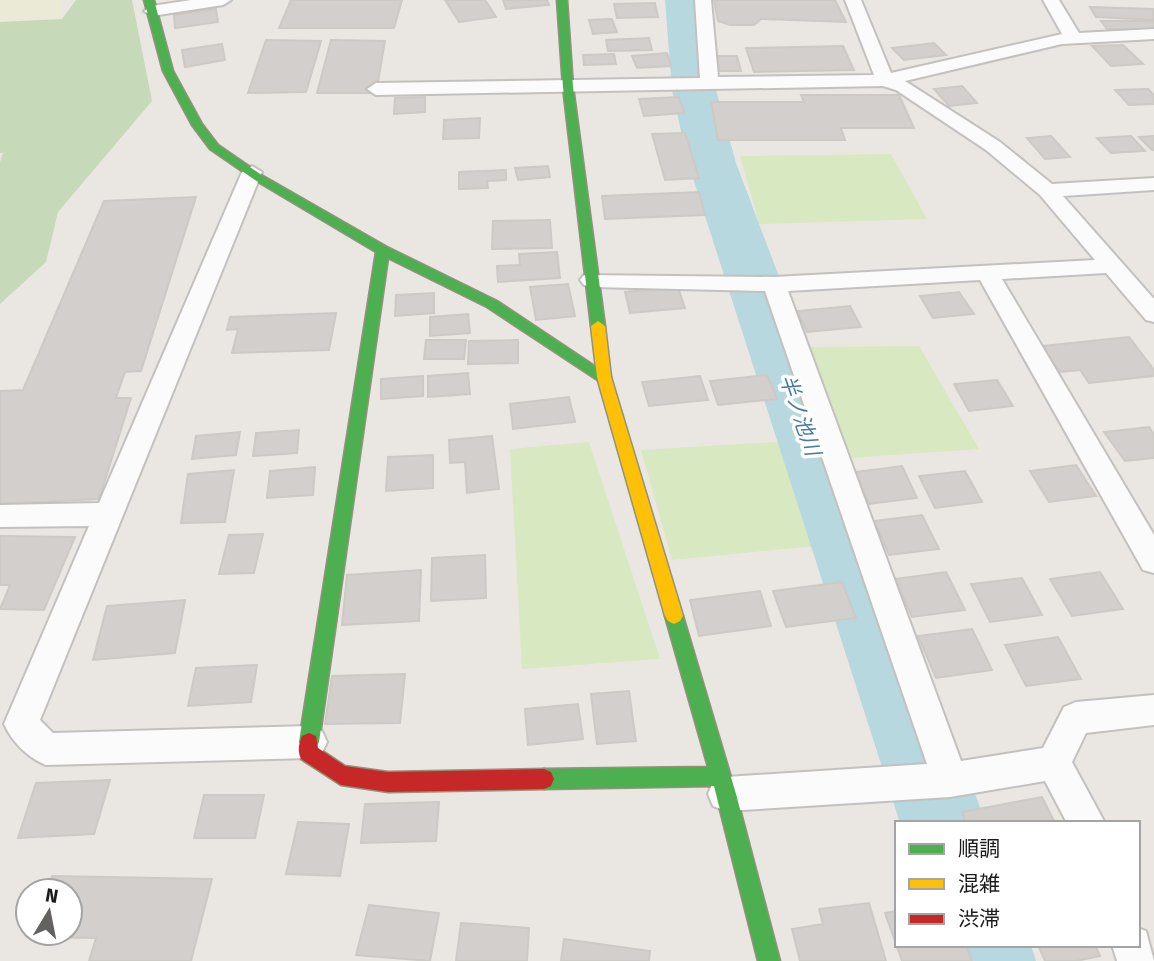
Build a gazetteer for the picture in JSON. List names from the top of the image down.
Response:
{
  "water": ["半ノ池川"],
  "legend": ["順調", "混雑", "渋滞"],
  "north": "top"
}
